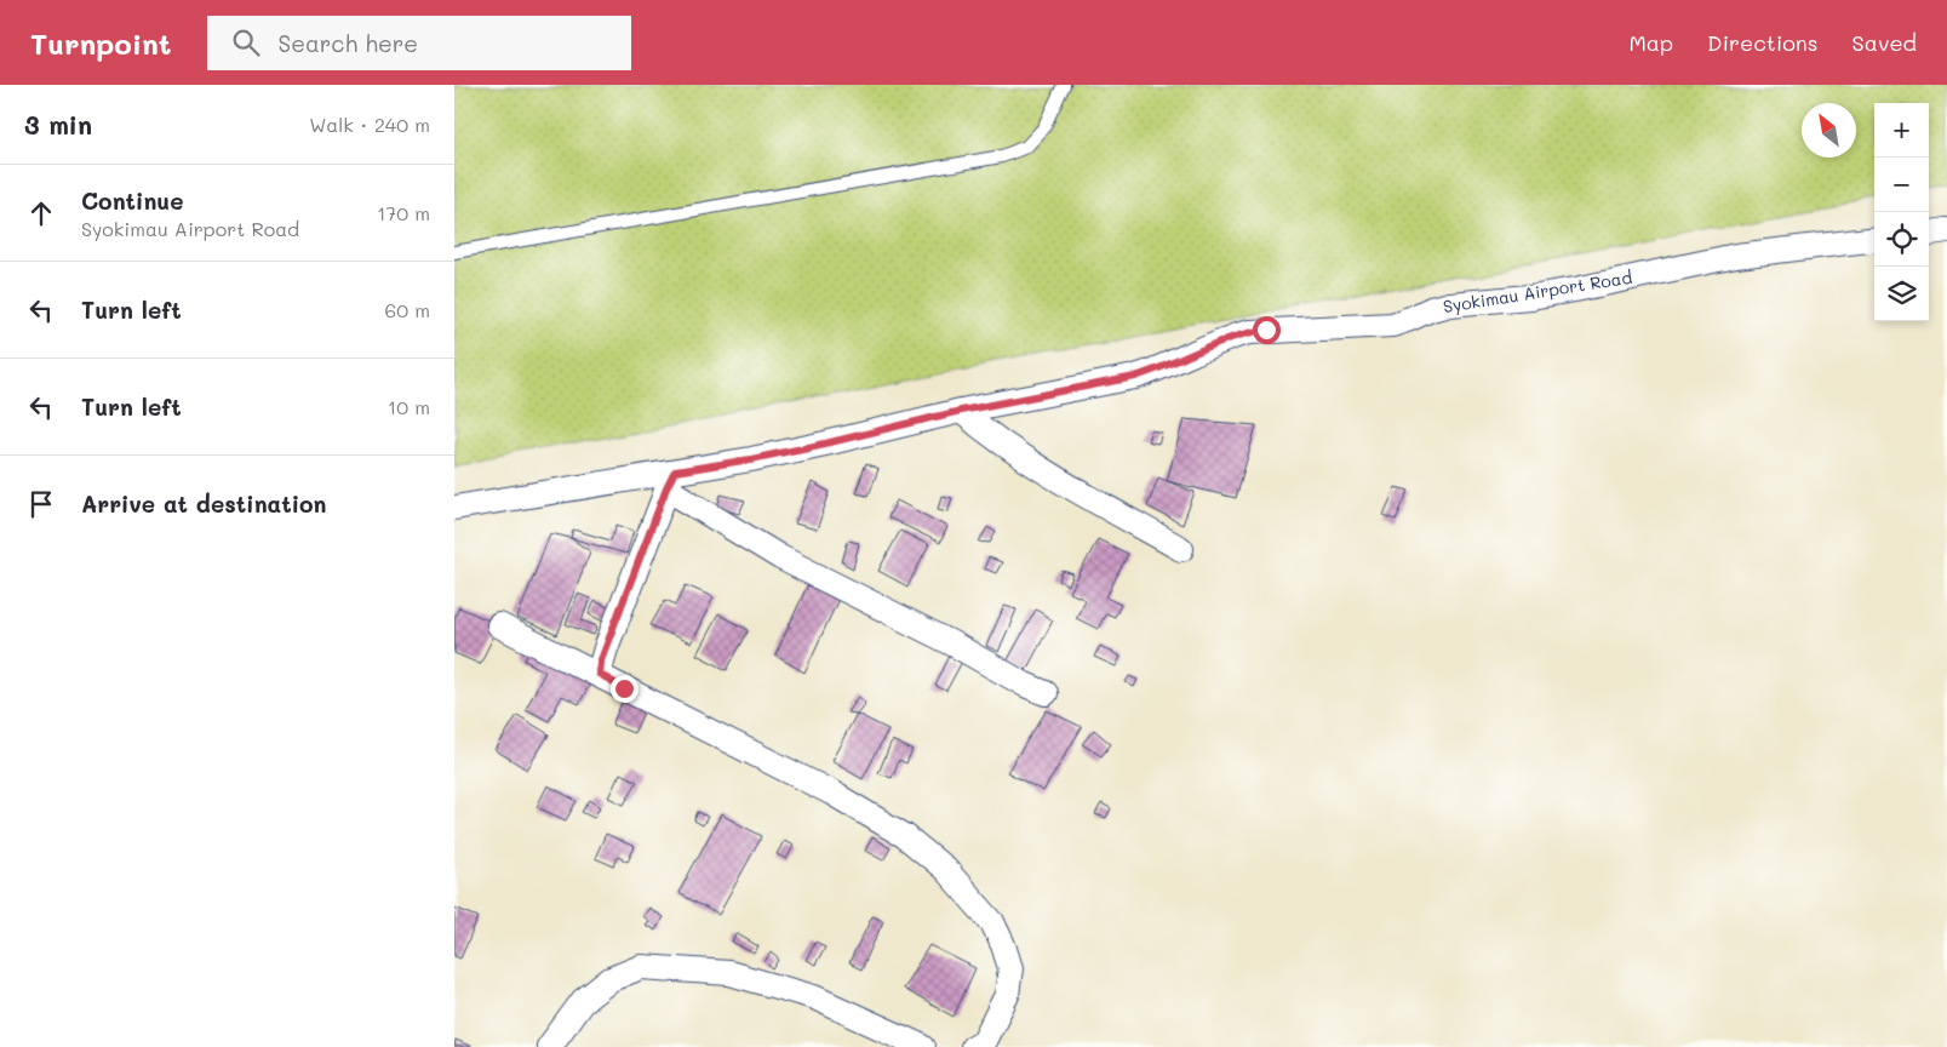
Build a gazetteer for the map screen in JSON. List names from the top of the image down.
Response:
{
  "streets": {
    "street": ["Syokimau Airport Road"]
  },
  "north": "top left",
  "page": {
    "header": "Turnpoint",
    "search": "Search here",
    "nav": ["Map", "Directions", "Saved"],
    "heading": ["3 min", "Walk · 240 m"],
    "map_buttons": ["+", "−"],
    "list": [
      ["Continue", "Syokimau Airport Road", "170 m"],
      ["Turn left", "60 m"],
      ["Turn left", "10 m"],
      "Arrive at destination"
    ]
  }
}
